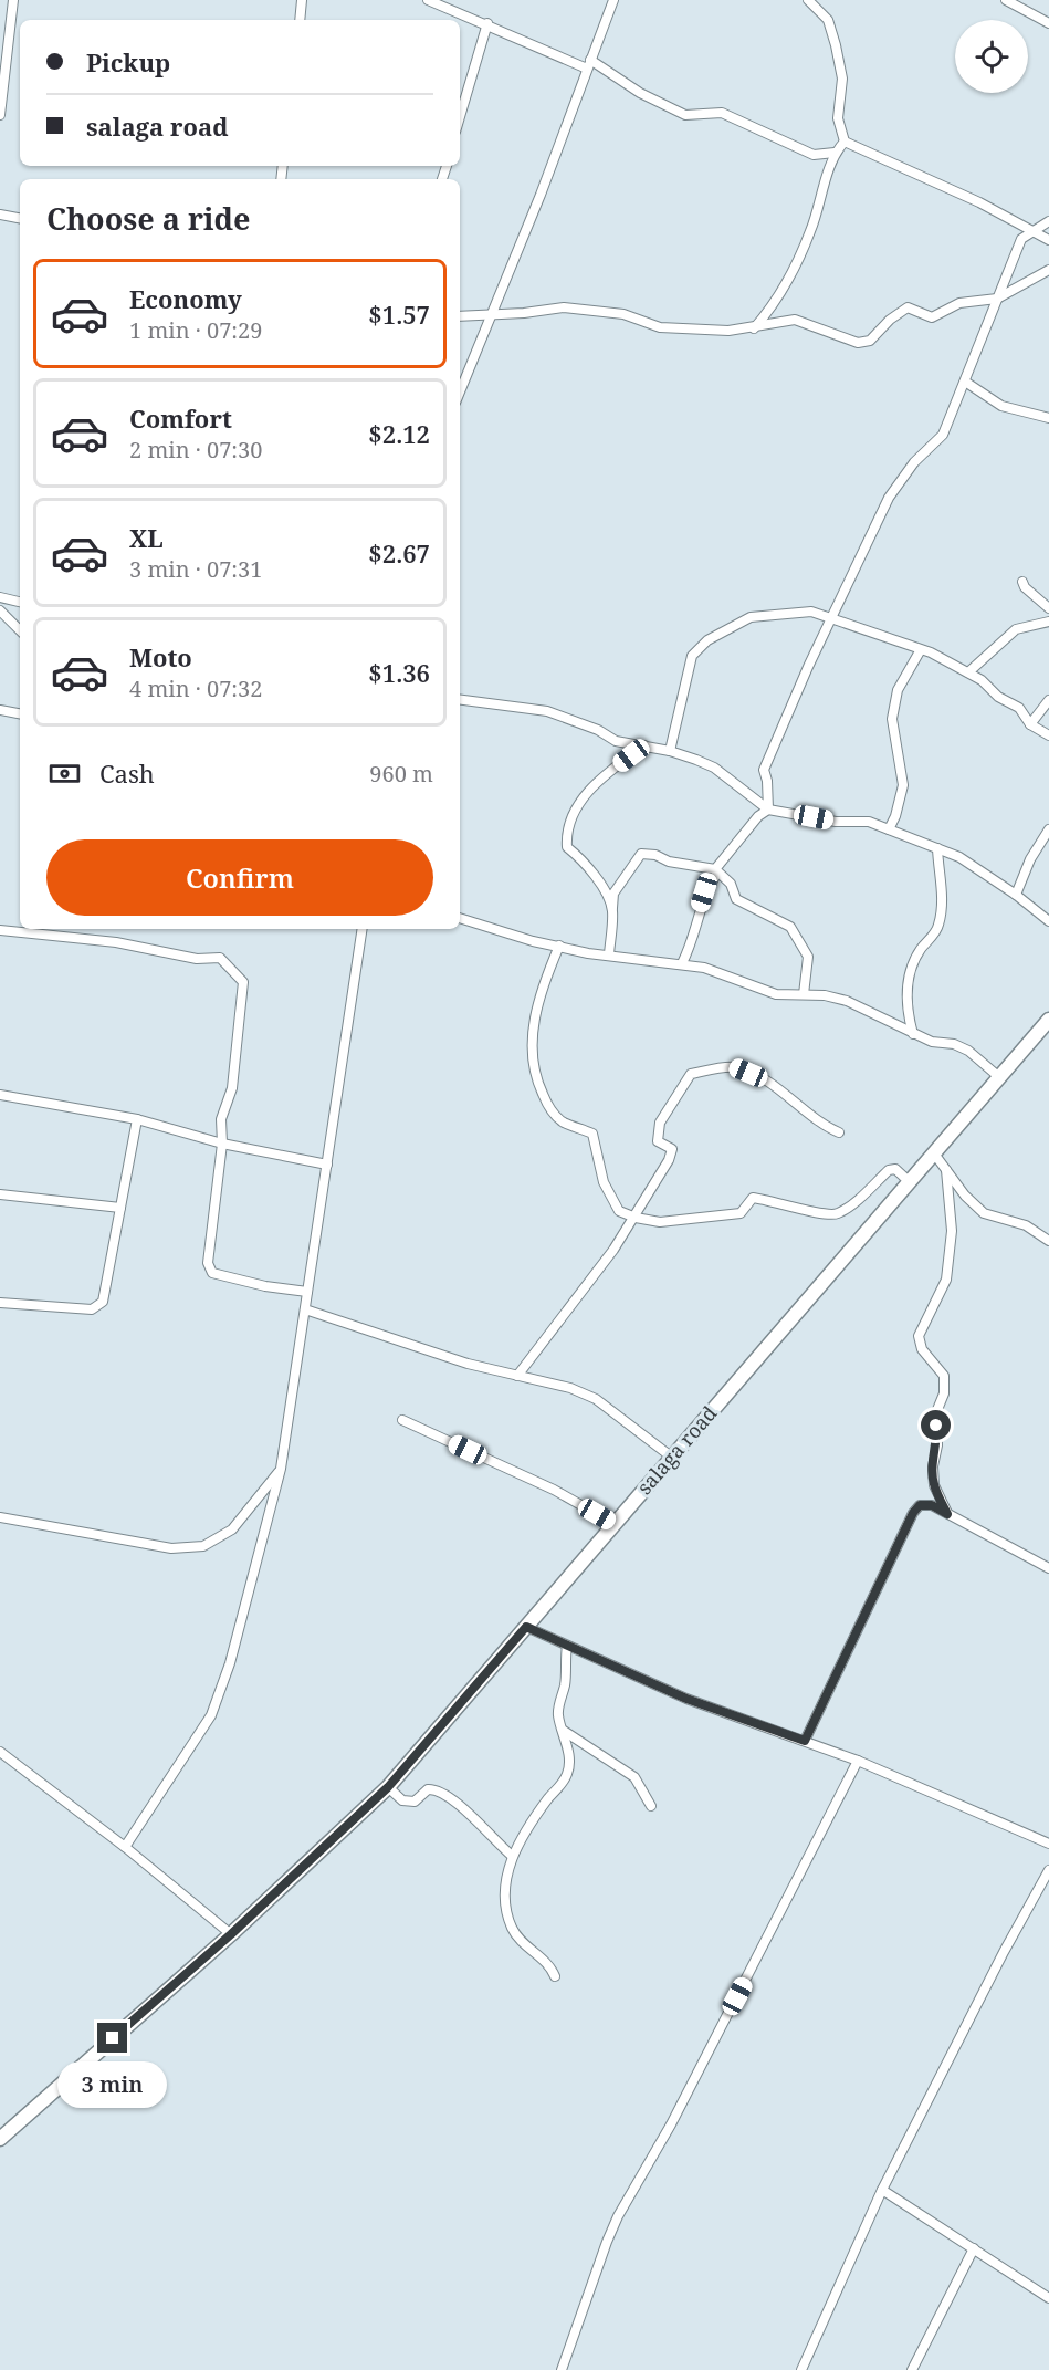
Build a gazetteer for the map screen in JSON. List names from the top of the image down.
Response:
{
  "streets": {
    "main road": ["salaga road"]
  },
  "page": {
    "banner": ["Pickup", "salaga road"],
    "heading": "Choose a ride",
    "list": [
      {
        "name": "Economy",
        "note": "1 min · 07:29",
        "value": "$1.57"
      },
      {
        "name": "Comfort",
        "note": "2 min · 07:30",
        "value": "$2.12"
      },
      {
        "name": "XL",
        "note": "3 min · 07:31",
        "value": "$2.67"
      },
      {
        "name": "Moto",
        "note": "4 min · 07:32",
        "value": "$1.36"
      }
    ],
    "pay": ["Cash", "960 m"],
    "buttons": "Confirm",
    "bubble": "3 min"
  }
}
